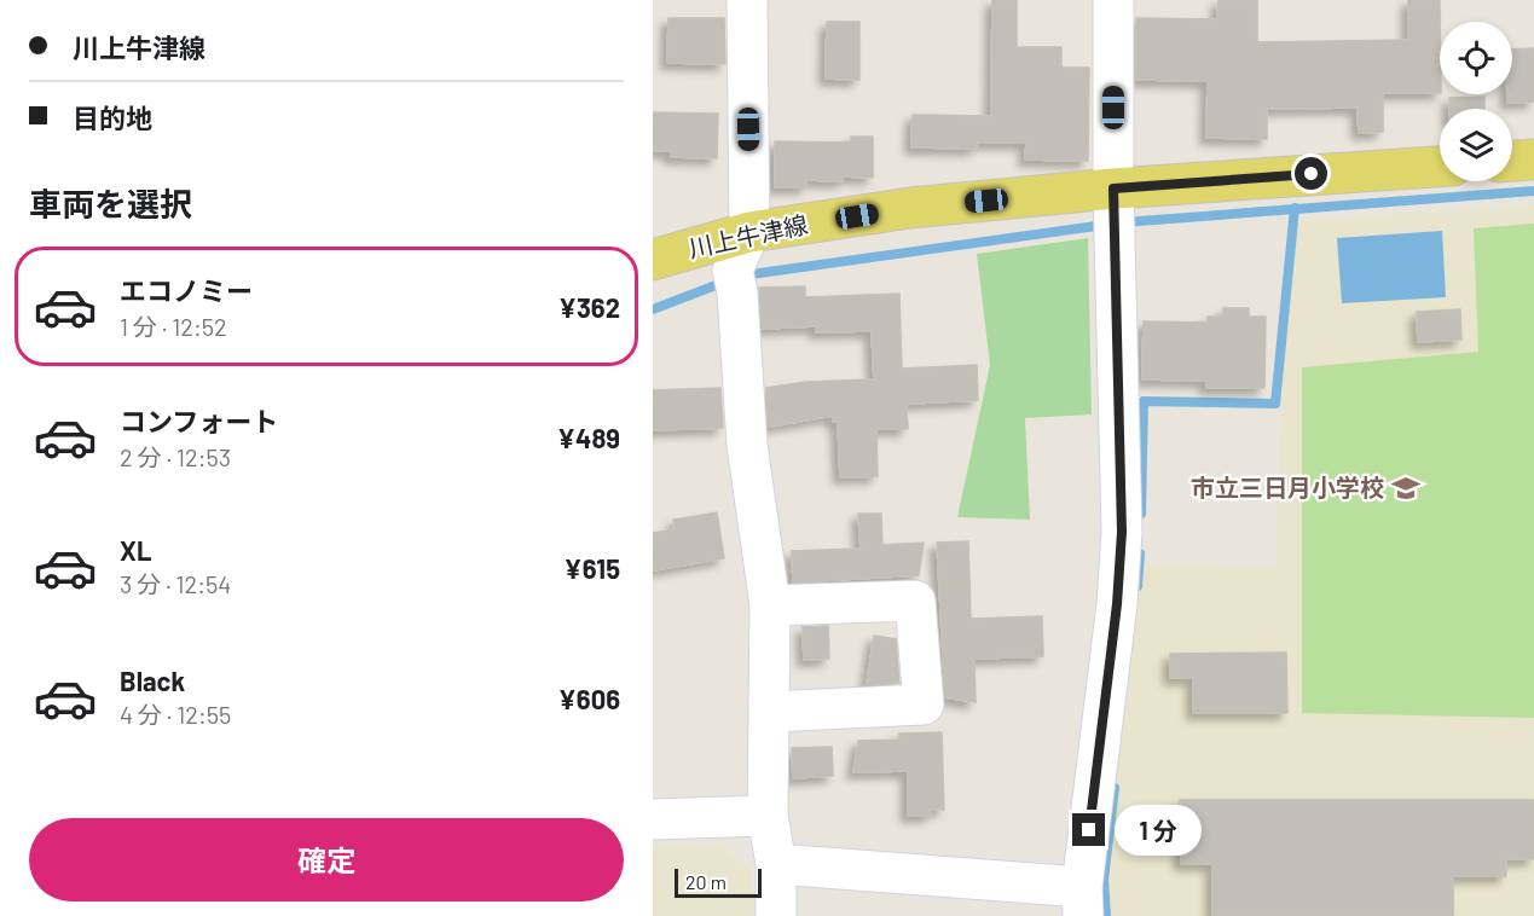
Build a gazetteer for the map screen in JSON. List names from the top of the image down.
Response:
{
  "streets": {
    "main road": ["川上牛津線"]
  },
  "places": {
    "school or university": ["市立三日月小学校"]
  },
  "scale_bar": "20 m",
  "page": {
    "banner": ["川上牛津線", "目的地"],
    "heading": "車両を選択",
    "list": [
      {
        "name": "エコノミー",
        "note": "1 分 · 12:52",
        "value": "¥362"
      },
      {
        "name": "コンフォート",
        "note": "2 分 · 12:53",
        "value": "¥489"
      },
      {
        "name": "XL",
        "note": "3 分 · 12:54",
        "value": "¥615"
      },
      {
        "name": "Black",
        "note": "4 分 · 12:55",
        "value": "¥606"
      }
    ],
    "buttons": "確定",
    "bubble": "1 分",
    "scale": "20 m"
  }
}
